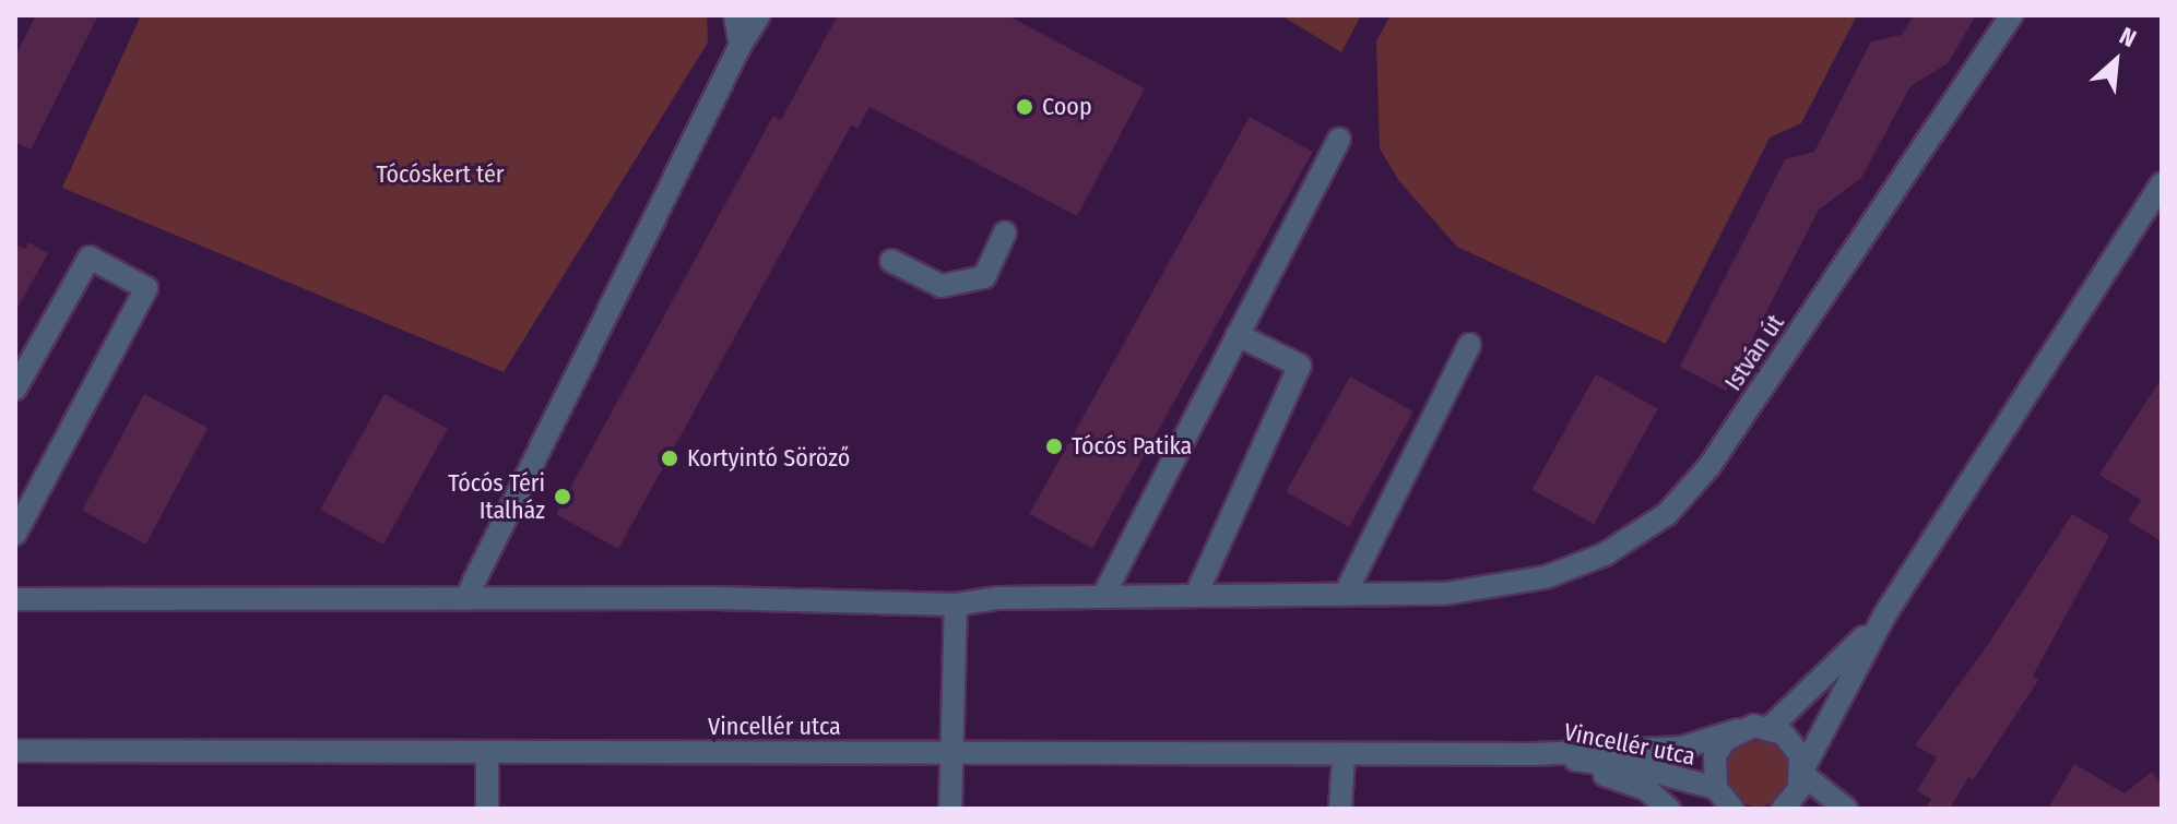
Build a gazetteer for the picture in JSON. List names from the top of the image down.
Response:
{
  "streets": {
    "street": ["István út", "Vincellér utca"]
  },
  "parks": ["Tócóskert tér"],
  "places": [
    "Coop",
    "Tócós Patika",
    "Kortyintó Söröző",
    "Tócós Téri Italház"
  ],
  "north": "top right"
}
